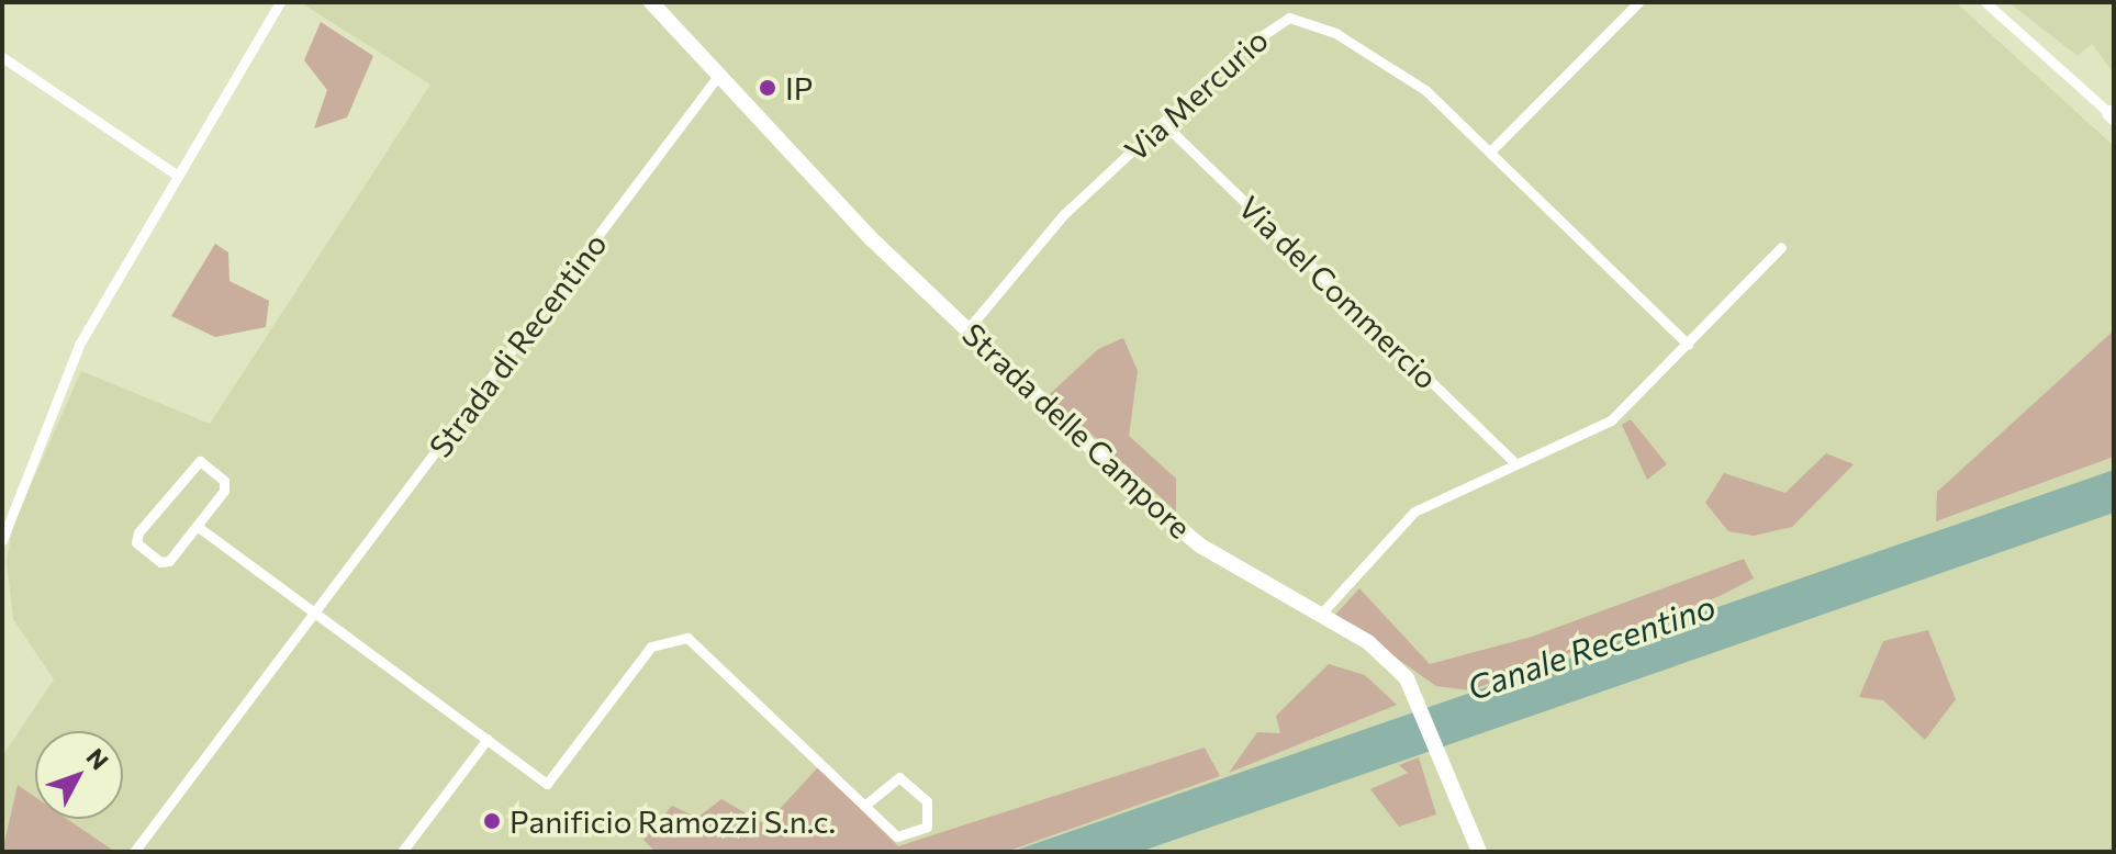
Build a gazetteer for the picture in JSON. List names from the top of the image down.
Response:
{
  "streets": {
    "street": [
      "Via Mercurio",
      "Via del Commercio",
      "Strada di Recentino",
      "Strada delle Campore"
    ]
  },
  "crossings": [
    ["Via Mercurio", "Via del Commercio"],
    ["Via Mercurio", "Strada delle Campore"],
    ["Strada di Recentino", "Strada delle Campore"]
  ],
  "water": ["Canale Recentino"],
  "places": ["IP", "Panificio Ramozzi S.n.c."],
  "north": "top right"
}
